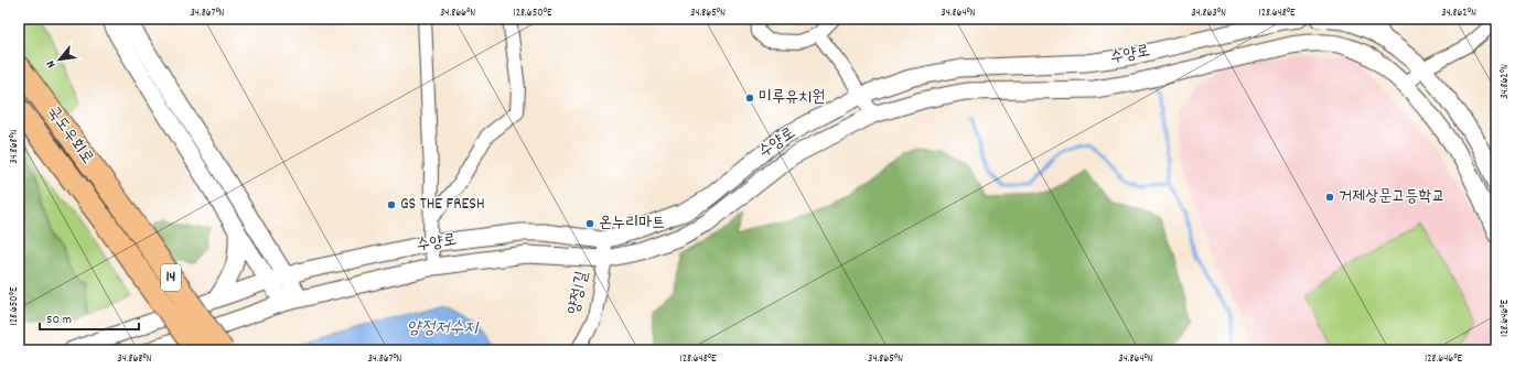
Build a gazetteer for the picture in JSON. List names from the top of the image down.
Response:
{
  "streets": {
    "highway": ["국도우회로", "14"],
    "street": ["수양로", "양정1길"]
  },
  "crossings": [
    ["수양로", "양정1길"]
  ],
  "water": ["양정저수지"],
  "places": [
    "미루유치원",
    "거제상문고등학교",
    "GS THE FRESH",
    "온누리마트"
  ],
  "scale_bar": "50 m",
  "north": "bottom left",
  "coordinates": [
    "34.867°N",
    "34.866°N",
    "128.650°E",
    "34.865°N",
    "34.864°N",
    "34.863°N",
    "128.648°E",
    "34.862°N",
    "34.868°N",
    "128.646°E"
  ]
}
